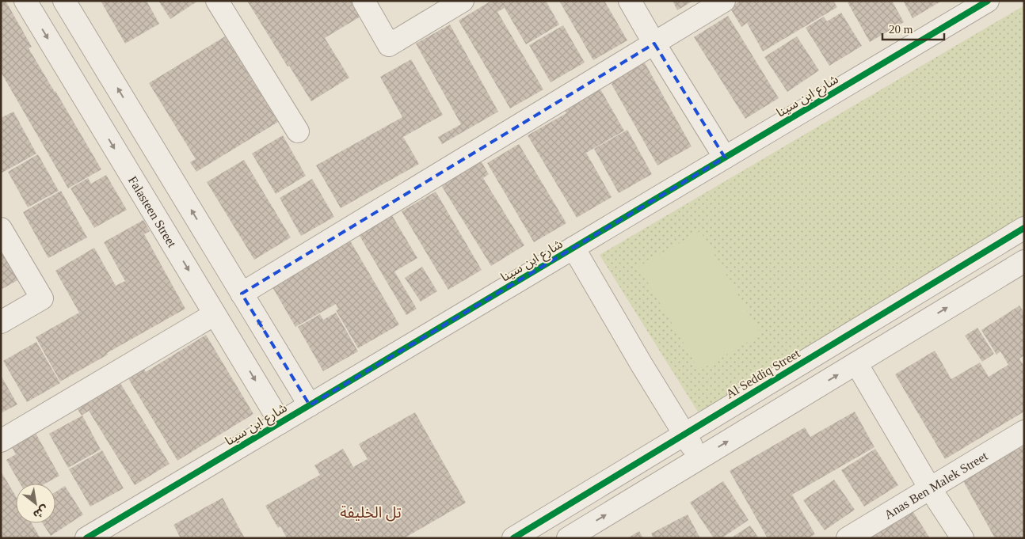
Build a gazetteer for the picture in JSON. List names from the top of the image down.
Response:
{
  "streets": {
    "street": [
      "شارع ابن سينا",
      "Falasteen Street",
      "Al Seddiq Street",
      "Anas Ben Malek Street"
    ]
  },
  "crossings": [
    ["شارع ابن سينا", "Falasteen Street"]
  ],
  "districts": ["تل الخليفة"],
  "scale_bar": "20 m",
  "north": "bottom right"
}
